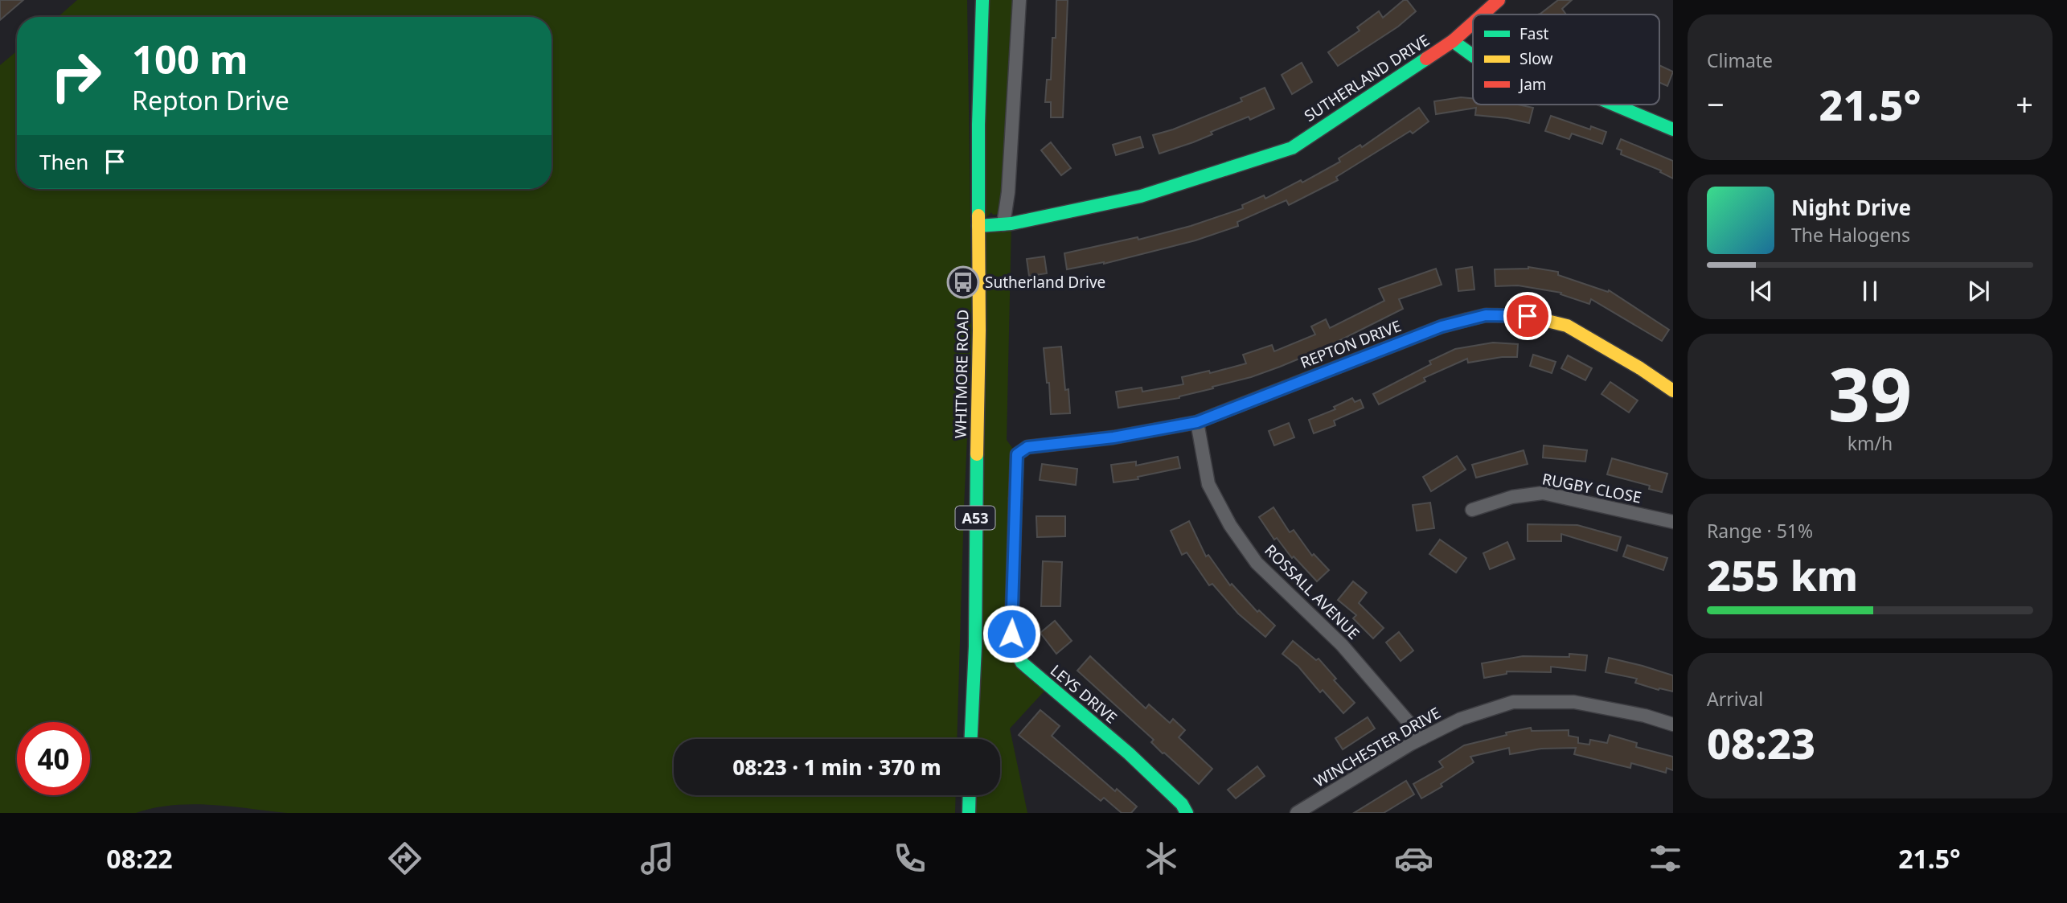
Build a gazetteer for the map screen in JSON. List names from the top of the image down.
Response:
{
  "streets": {
    "main road": [
      "SUTHERLAND DRIVE",
      "REPTON DRIVE",
      "WHITMORE ROAD",
      "A53",
      "LEYS DRIVE"
    ],
    "street": ["RUGBY CLOSE", "ROSSALL AVENUE", "WINCHESTER DRIVE"]
  },
  "crossings": [
    ["SUTHERLAND DRIVE", "WHITMORE ROAD"],
    ["REPTON DRIVE", "ROSSALL AVENUE"],
    ["REPTON DRIVE", "LEYS DRIVE"],
    ["ROSSALL AVENUE", "WINCHESTER DRIVE"]
  ],
  "places": {
    "bus stop": ["Sutherland Drive"]
  },
  "legend": ["Fast", "Slow", "Jam"],
  "page": {
    "tile": [
      "Climate",
      ["39", "km/h"],
      ["Range · 51%", "255 km"],
      ["Arrival", "08:23"]
    ],
    "turn": ["100 m", "Repton Drive"],
    "heat": ["−", "21.5°", "+"],
    "then": "Then",
    "song": ["Night Drive", "The Halogens"],
    "limit": "40",
    "trip": "08:23 · 1 min · 370 m",
    "tabs": ["08:22", "21.5°"]
  }
}
